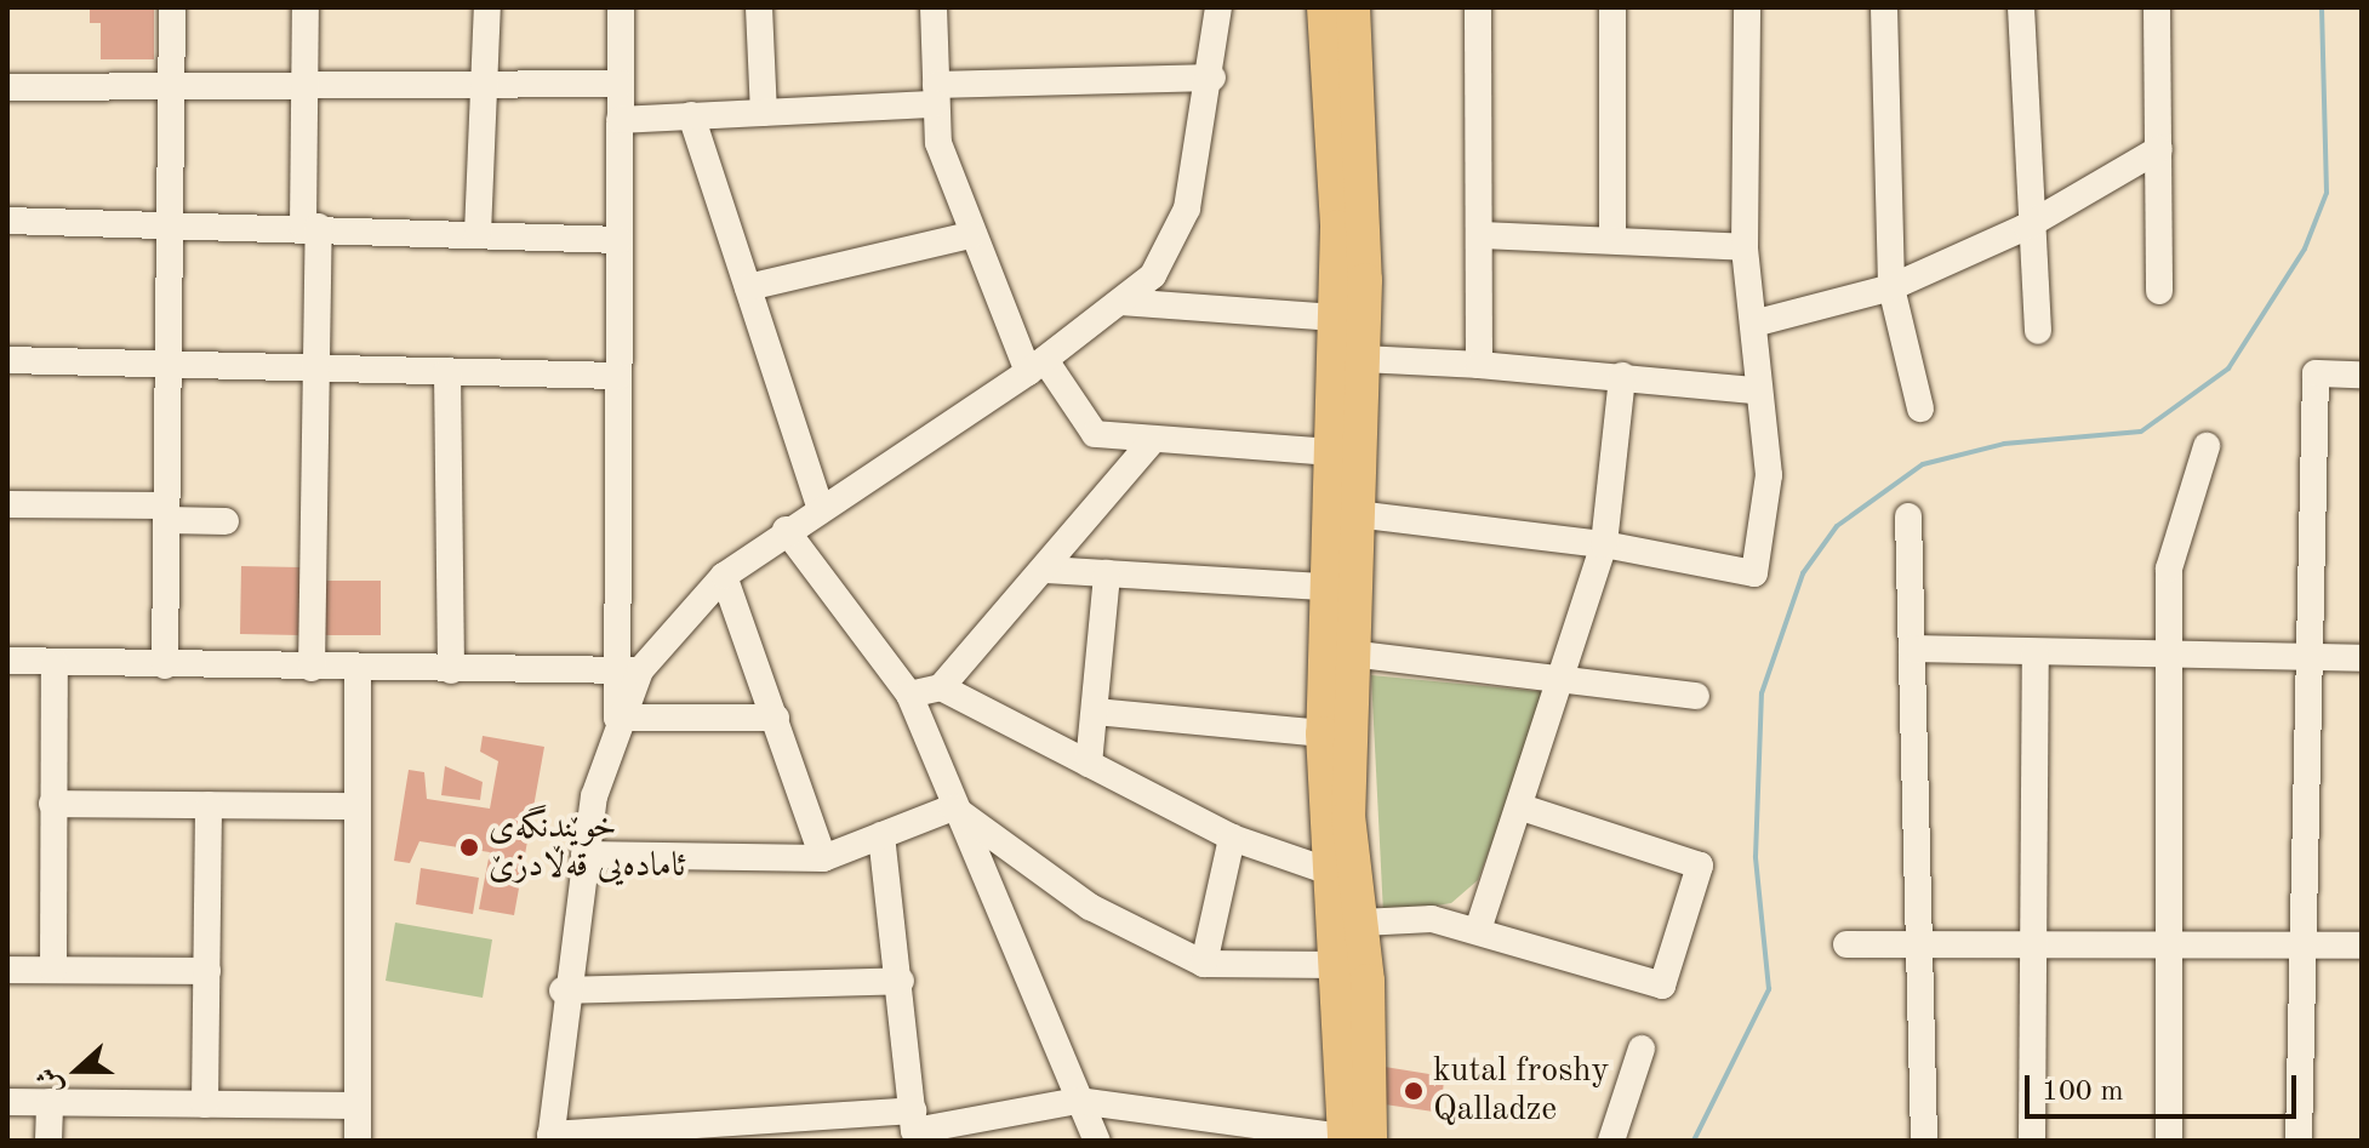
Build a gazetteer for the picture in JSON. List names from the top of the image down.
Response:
{
  "places": ["خوێندنگەی ئامادەیی قەڵادزێ", "kutal froshy Qalladze"],
  "scale_bar": "100 m",
  "north": "left"
}
